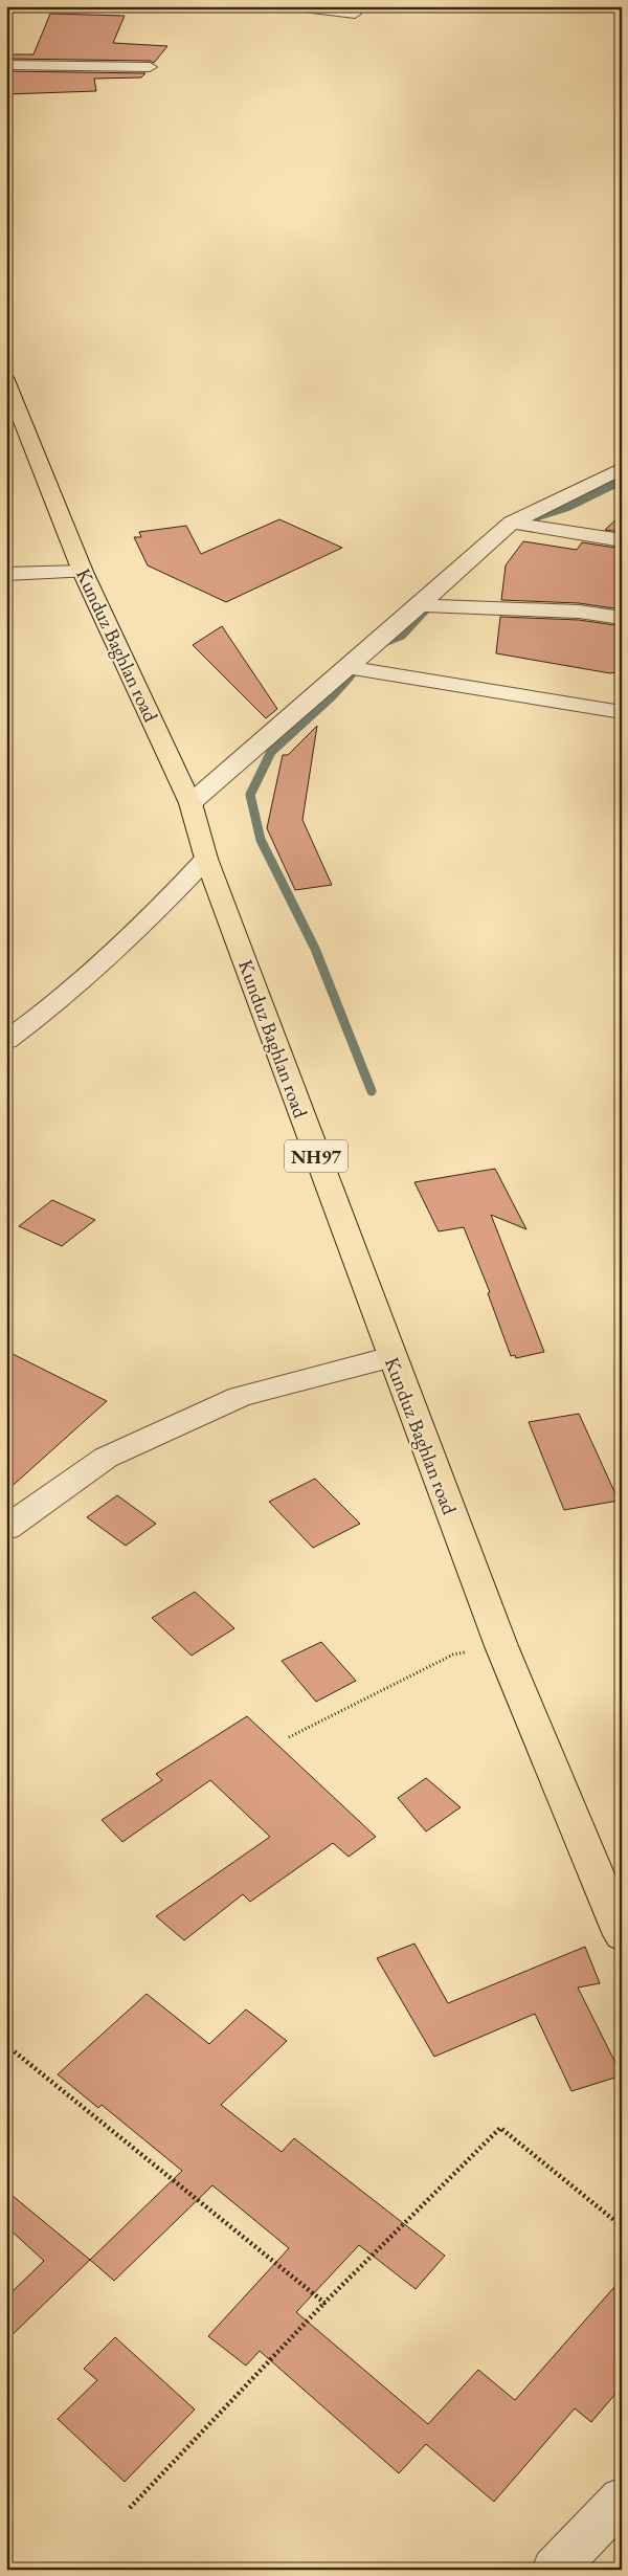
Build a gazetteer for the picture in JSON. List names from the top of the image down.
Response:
{
  "streets": {
    "highway": ["Kunduz Baghlan road", "NH97"]
  }
}
